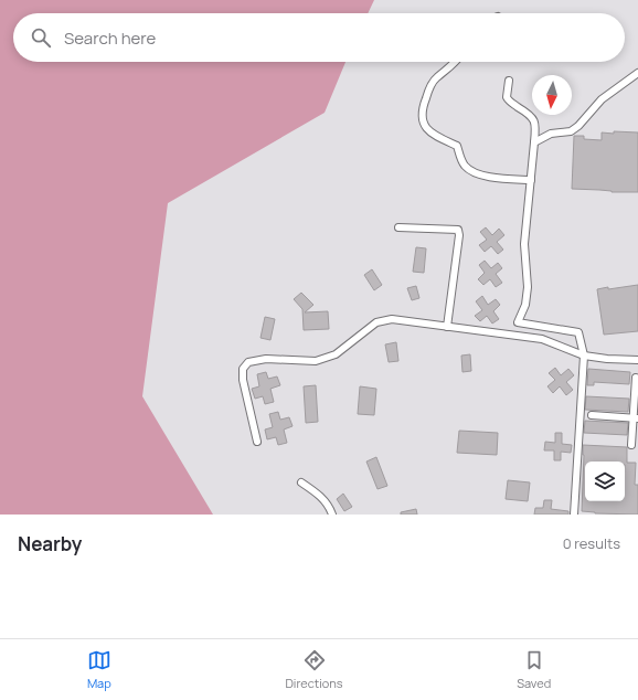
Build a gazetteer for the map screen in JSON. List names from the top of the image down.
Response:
{
  "north": "bottom",
  "page": {
    "search": "Search here",
    "heading": ["Nearby", "0 results"],
    "nav": ["Map", "Directions", "Saved"]
  }
}
